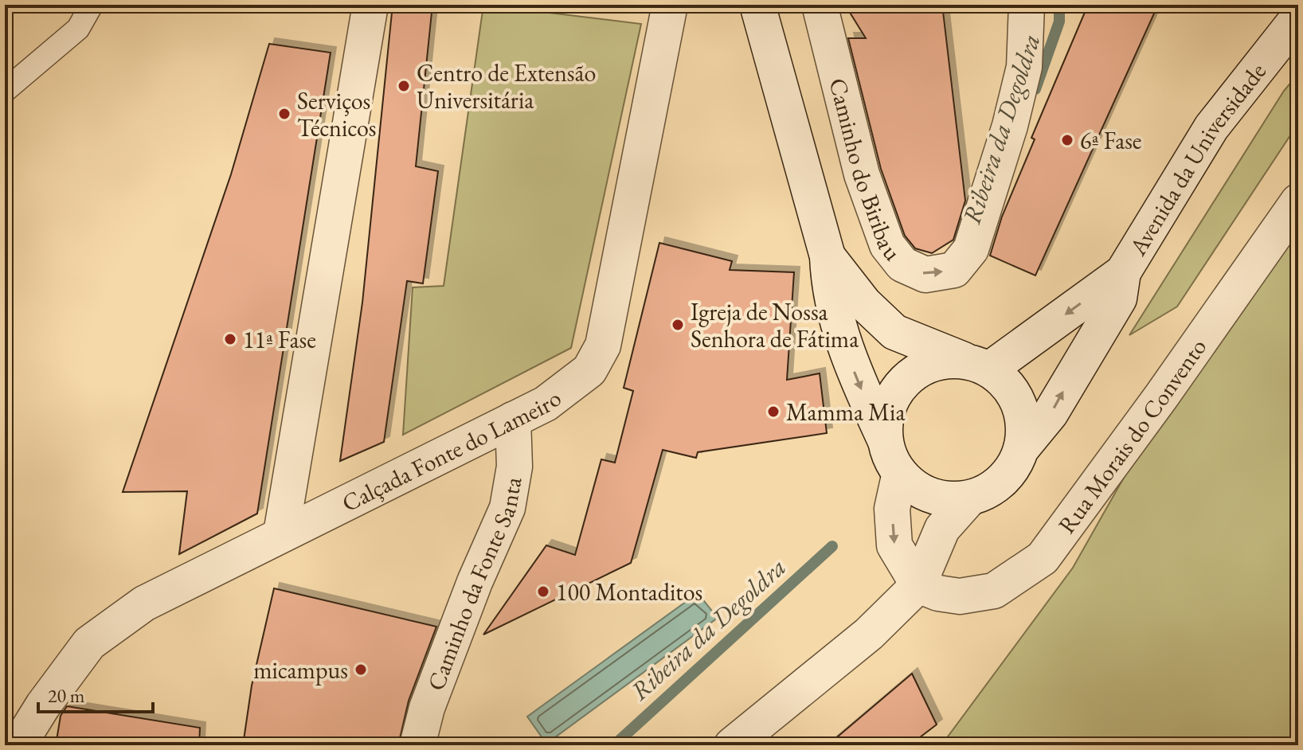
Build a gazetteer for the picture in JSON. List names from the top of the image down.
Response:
{
  "streets": {
    "street": [
      "Avenida da Universidade",
      "Caminho do Biribau",
      "Rua Morais do Convento",
      "Calçada Fonte do Lameiro",
      "Caminho da Fonte Santa"
    ]
  },
  "crossings": [
    ["Calçada Fonte do Lameiro", "Caminho da Fonte Santa"]
  ],
  "water": ["Ribeira da Degoldra"],
  "places": [
    "Centro de Extensão Universitária",
    "Serviços Técnicos",
    "6ª Fase",
    "Igreja de Nossa Senhora de Fátima",
    "11ª Fase",
    "Mamma Mia",
    "100 Montaditos",
    "micampus"
  ],
  "scale_bar": "20 m"
}
